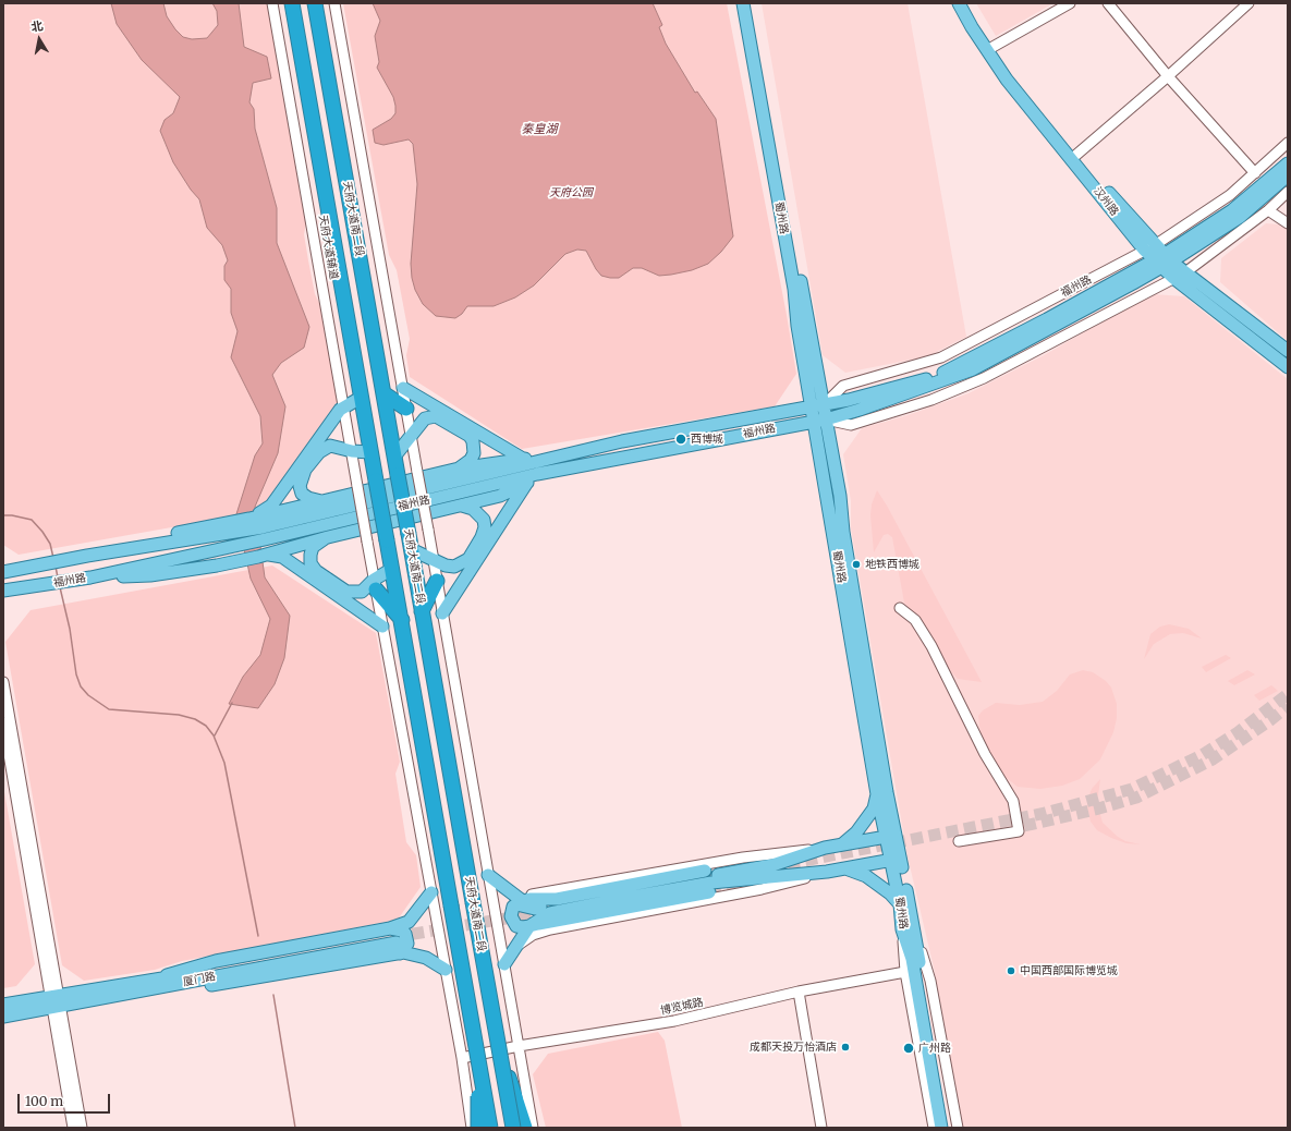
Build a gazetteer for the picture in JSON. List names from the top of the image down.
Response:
{
  "streets": {
    "highway": ["天府大道南二段"],
    "main road": ["汉州路", "蜀州路", "福州路"],
    "street": ["天府大道辅道", "博览城路"]
  },
  "crossings": [
    ["汉州路", "福州路"],
    ["蜀州路", "福州路"],
    ["天府大道辅道", "博览城路"]
  ],
  "water": ["秦皇湖"],
  "parks": ["天府公园"],
  "places": [
    "西博城",
    "地铁西博城",
    "中国西部国际博览城",
    "成都天投万怡酒店",
    "广州路"
  ],
  "scale_bar": "100 m",
  "north": "top"
}
